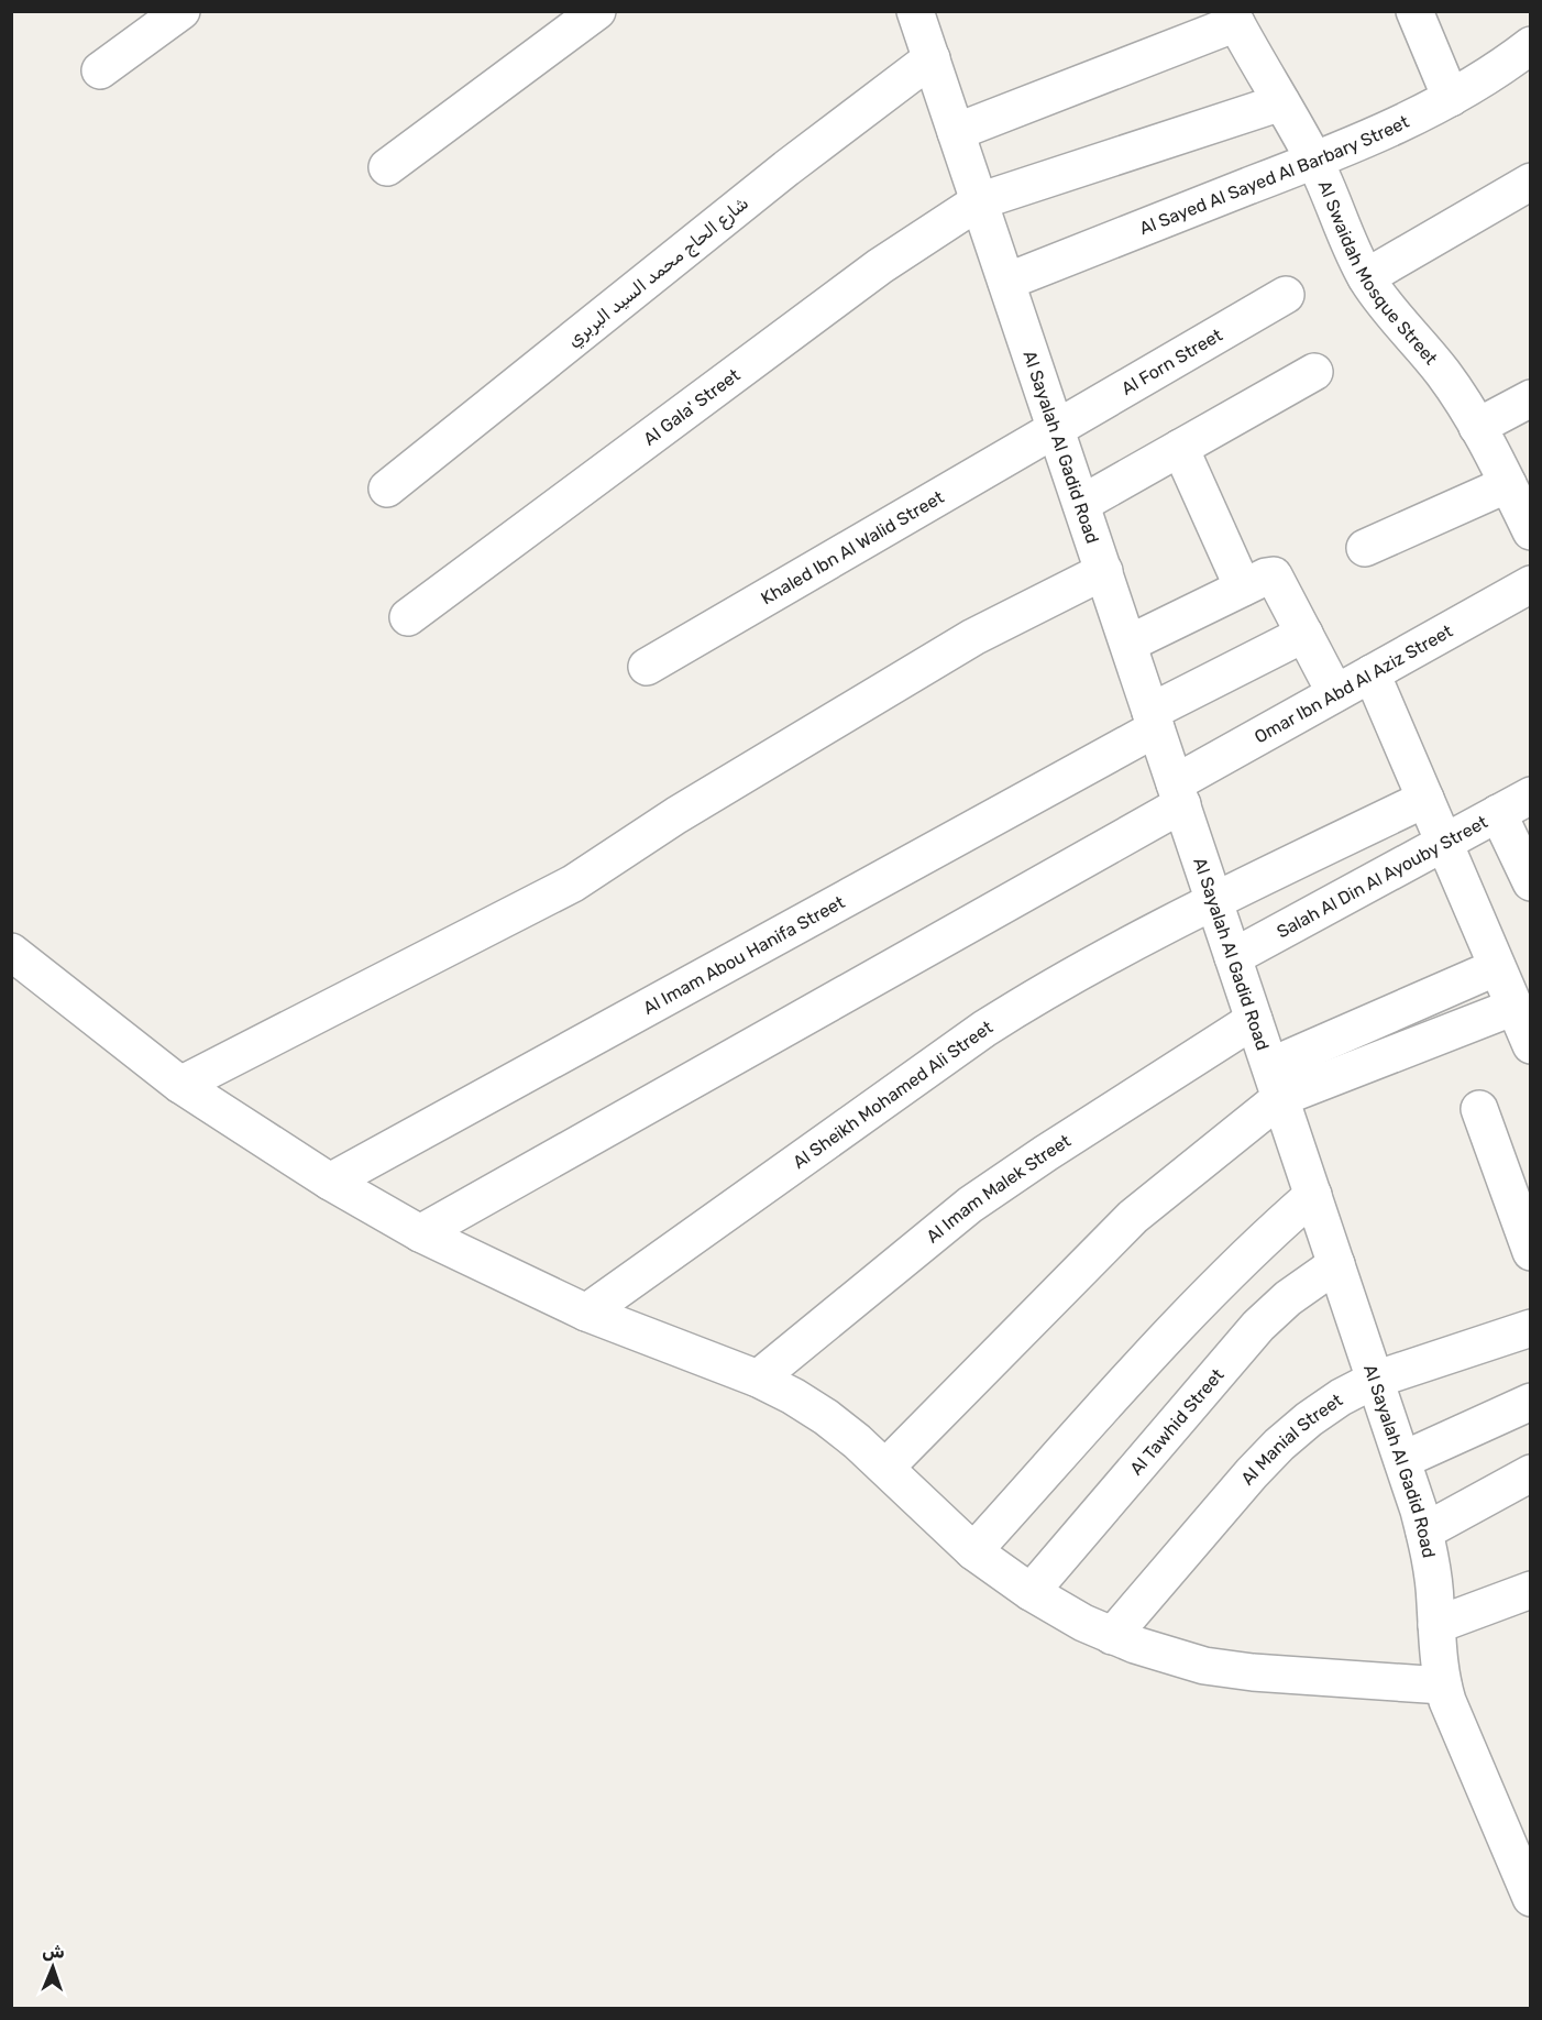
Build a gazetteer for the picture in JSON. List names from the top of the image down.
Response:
{
  "streets": {
    "street": [
      "Al Sayed Al Sayed Al Barbary Street",
      "شارع الحاج محمد السيد البربري",
      "Al Swaidah Mosque Street",
      "Al Forn Street",
      "Al Gala' Street",
      "Al Sayalah Al Gadid Road",
      "Khaled Ibn Al Walid Street",
      "Omar Ibn Abd Al Aziz Street",
      "Salah Al Din Al Ayouby Street",
      "Al Imam Abou Hanifa Street",
      "Al Sheikh Mohamed Ali Street",
      "Al Imam Malek Street",
      "Al Tawhid Street",
      "Al Manial Street"
    ]
  },
  "crossings": [
    ["Al Sayed Al Sayed Al Barbary Street", "Al Swaidah Mosque Street"],
    ["Al Sayed Al Sayed Al Barbary Street", "Al Sayalah Al Gadid Road"],
    ["شارع الحاج محمد السيد البربري", "Al Sayalah Al Gadid Road"],
    ["Al Swaidah Mosque Street", "Al Gala' Street"],
    ["Al Forn Street", "Al Sayalah Al Gadid Road"],
    ["Al Forn Street", "Khaled Ibn Al Walid Street"],
    ["Al Gala' Street", "Al Sayalah Al Gadid Road"],
    ["Al Sayalah Al Gadid Road", "Khaled Ibn Al Walid Street"],
    ["Al Sayalah Al Gadid Road", "Omar Ibn Abd Al Aziz Street"],
    ["Al Sayalah Al Gadid Road", "Salah Al Din Al Ayouby Street"],
    ["Al Sayalah Al Gadid Road", "Al Imam Abou Hanifa Street"],
    ["Al Sayalah Al Gadid Road", "Al Sheikh Mohamed Ali Street"],
    ["Al Sayalah Al Gadid Road", "Al Imam Malek Street"],
    ["Al Sayalah Al Gadid Road", "Al Tawhid Street"],
    ["Al Sayalah Al Gadid Road", "Al Manial Street"]
  ],
  "north": "top"
}
